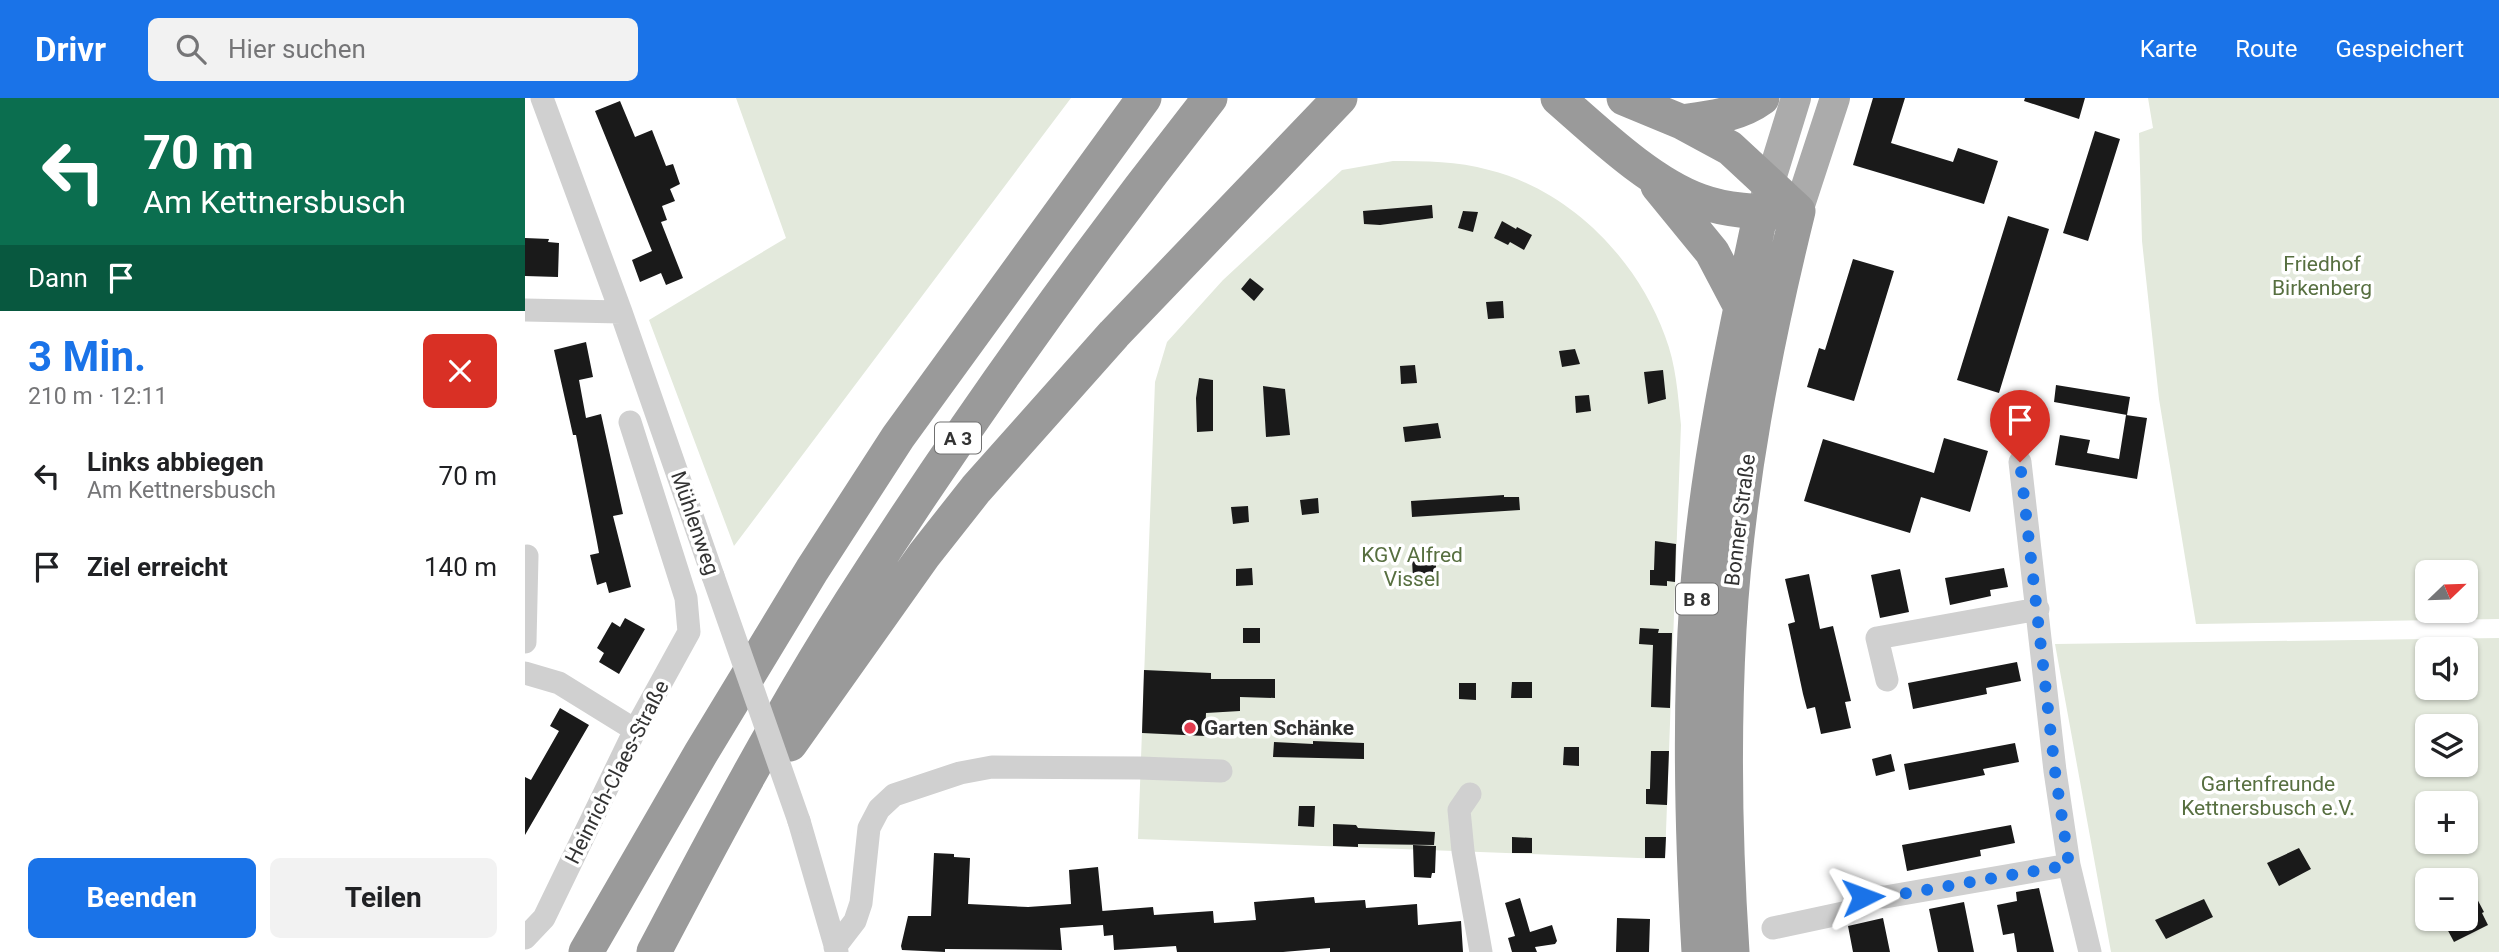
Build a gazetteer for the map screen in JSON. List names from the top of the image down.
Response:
{
  "streets": {
    "highway": ["A 3", "Bonner Straße", "B 8"],
    "street": ["Mühlenweg", "Heinrich-Claes-Straße"]
  },
  "crossings": [
    ["Mühlenweg", "Heinrich-Claes-Straße"]
  ],
  "parks": ["Friedhof Birkenberg", "KGV Alfred Vissel", "Gartenfreunde Kettnersbusch e.V."],
  "places": ["Garten Schänke"],
  "north": "top right",
  "page": {
    "header": "Drivr",
    "search": "Hier suchen",
    "nav": ["Karte", "Route", "Gespeichert"],
    "turn": ["70 m", "Am Kettnersbusch"],
    "then": "Dann",
    "heading": ["3 Min.", "210 m · 12:11"],
    "list": [
      {
        "name": "Links abbiegen",
        "note": "Am Kettnersbusch",
        "value": "70 m"
      },
      {
        "name": "Ziel erreicht",
        "value": "140 m"
      }
    ],
    "map_buttons": ["+", "−"],
    "buttons": ["Beenden", "Teilen"]
  }
}
